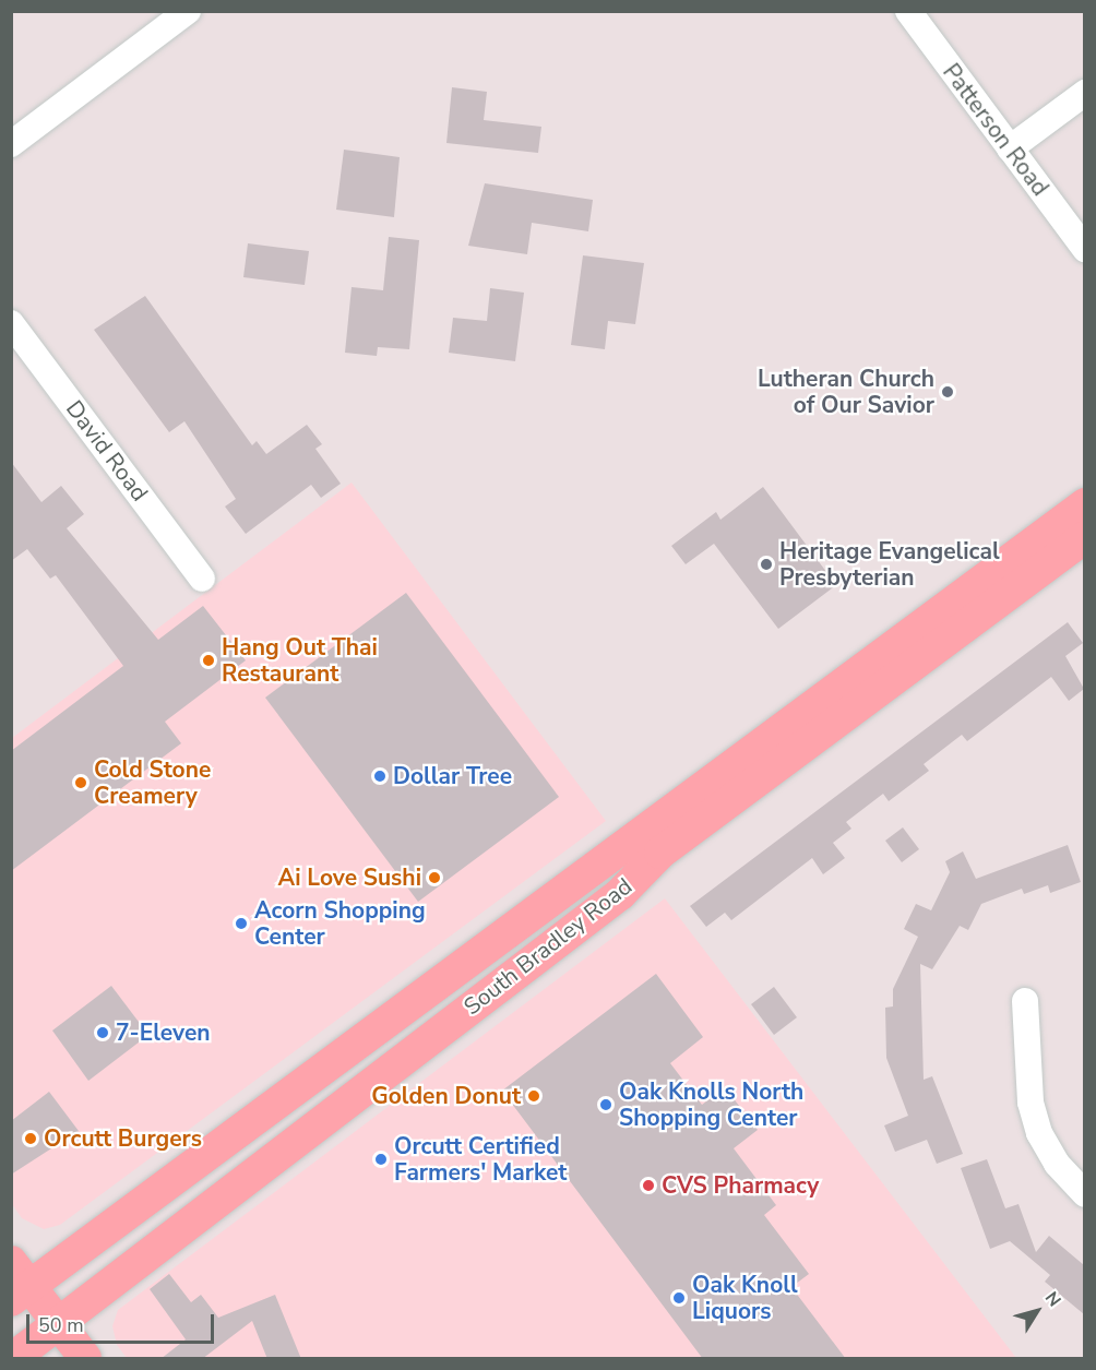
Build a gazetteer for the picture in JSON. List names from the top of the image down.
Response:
{
  "streets": {
    "main road": ["South Bradley Road"],
    "street": ["Patterson Road", "David Road"]
  },
  "places": [
    "Lutheran Church of Our Savior",
    "Heritage Evangelical Presbyterian",
    "Hang Out Thai Restaurant",
    "Dollar Tree",
    "Cold Stone Creamery",
    "Ai Love Sushi",
    "Acorn Shopping Center",
    "7-Eleven",
    "Golden Donut",
    "Oak Knolls North Shopping Center",
    "Orcutt Burgers",
    "Orcutt Certified Farmers' Market",
    "CVS Pharmacy",
    "Oak Knoll Liquors"
  ],
  "scale_bar": "50 m",
  "north": "top right"
}
